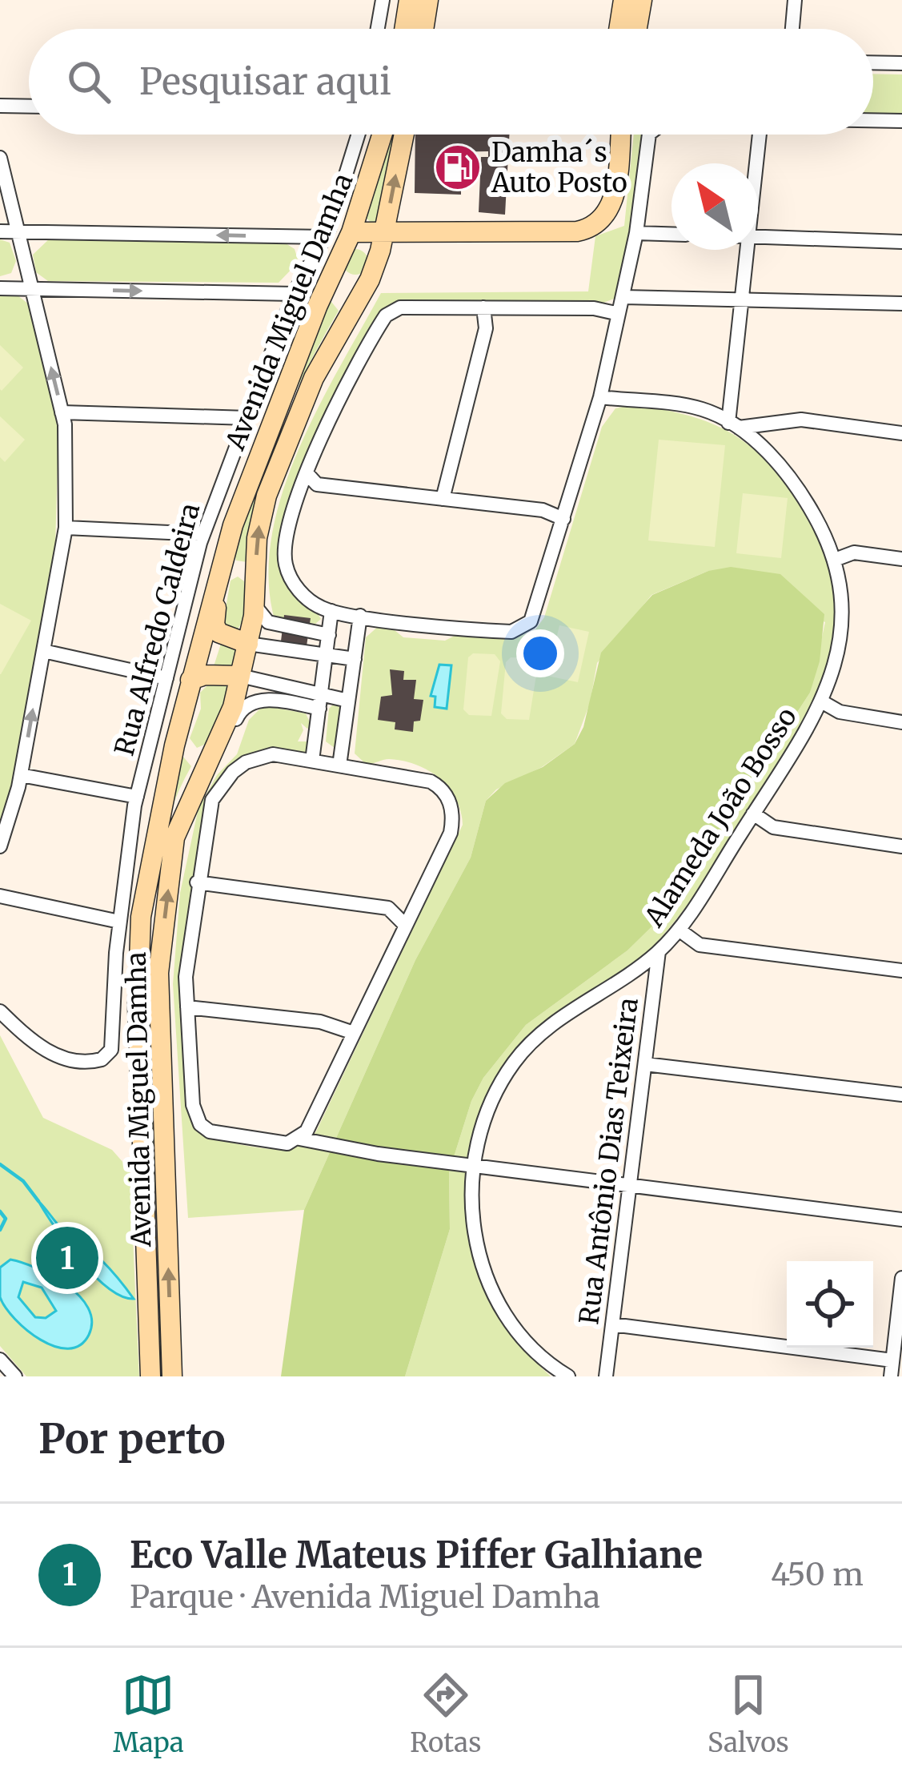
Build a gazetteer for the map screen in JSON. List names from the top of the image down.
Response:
{
  "streets": {
    "street": [
      "Avenida Miguel Damha",
      "Rua Alfredo Caldeira",
      "Alameda João Bosso",
      "Rua Antônio Dias Teixeira"
    ]
  },
  "crossings": [
    ["Alameda João Bosso", "Rua Antônio Dias Teixeira"]
  ],
  "places": {
    "fuel station": ["Damha´s Auto Posto"]
  },
  "north": "top left",
  "page": {
    "search": "Pesquisar aqui",
    "pins": "1",
    "heading": "Por perto",
    "list": [
      {
        "mark": "1",
        "name": "Eco Valle Mateus Piffer Galhiane",
        "note": "Parque · Avenida Miguel Damha",
        "value": "450 m"
      }
    ],
    "nav": ["Mapa", "Rotas", "Salvos"]
  }
}
